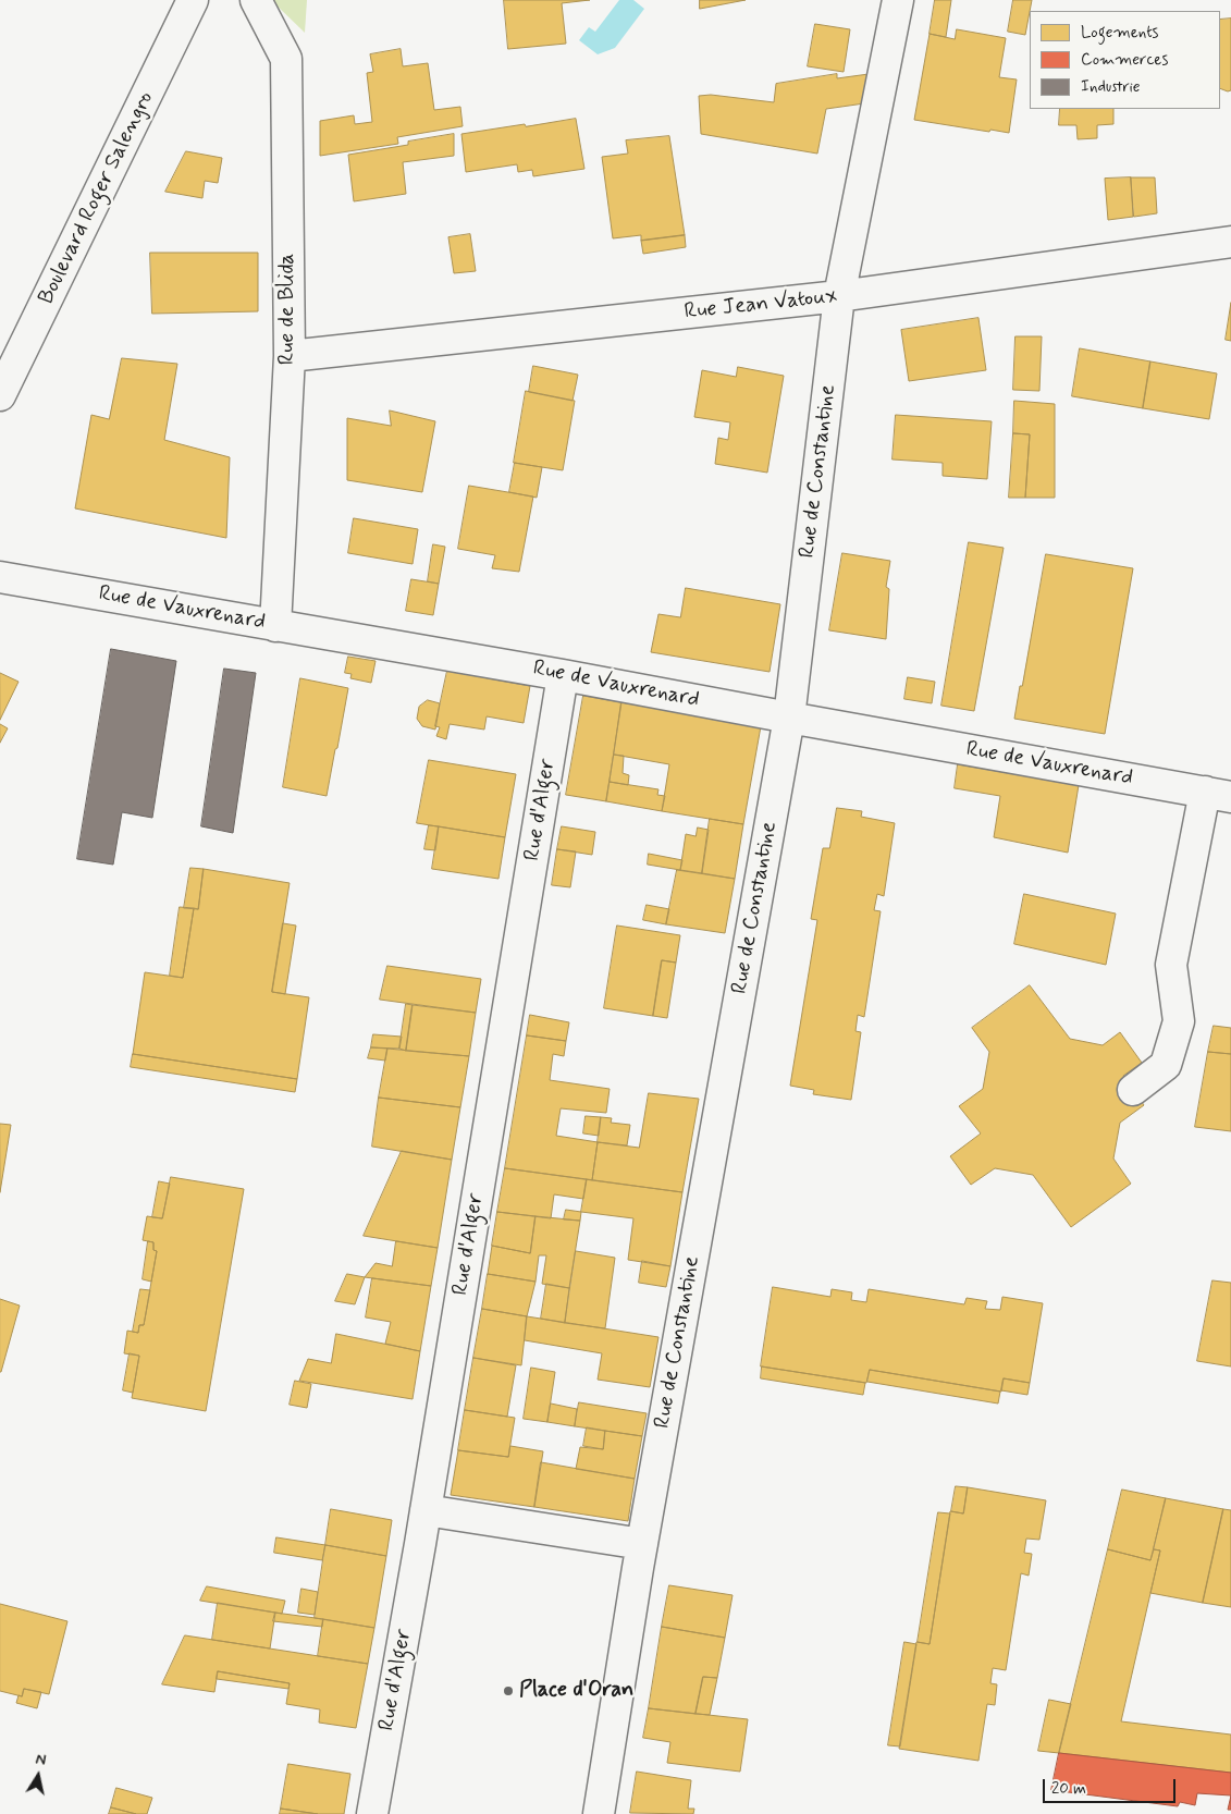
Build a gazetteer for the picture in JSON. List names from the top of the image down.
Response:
{
  "streets": {
    "street": [
      "Boulevard Roger Salengro",
      "Rue Jean Vatoux",
      "Rue de Blida",
      "Rue de Constantine",
      "Rue de Vauxrenard",
      "Rue d'Alger"
    ]
  },
  "crossings": [
    ["Rue Jean Vatoux", "Rue de Blida"],
    ["Rue Jean Vatoux", "Rue de Constantine"],
    ["Rue de Blida", "Rue de Vauxrenard"],
    ["Rue de Constantine", "Rue de Vauxrenard"],
    ["Rue de Vauxrenard", "Rue d'Alger"]
  ],
  "places": ["Place d'Oran"],
  "legend": ["Logements", "Commerces", "Industrie"],
  "scale_bar": "20 m",
  "north": "top"
}
